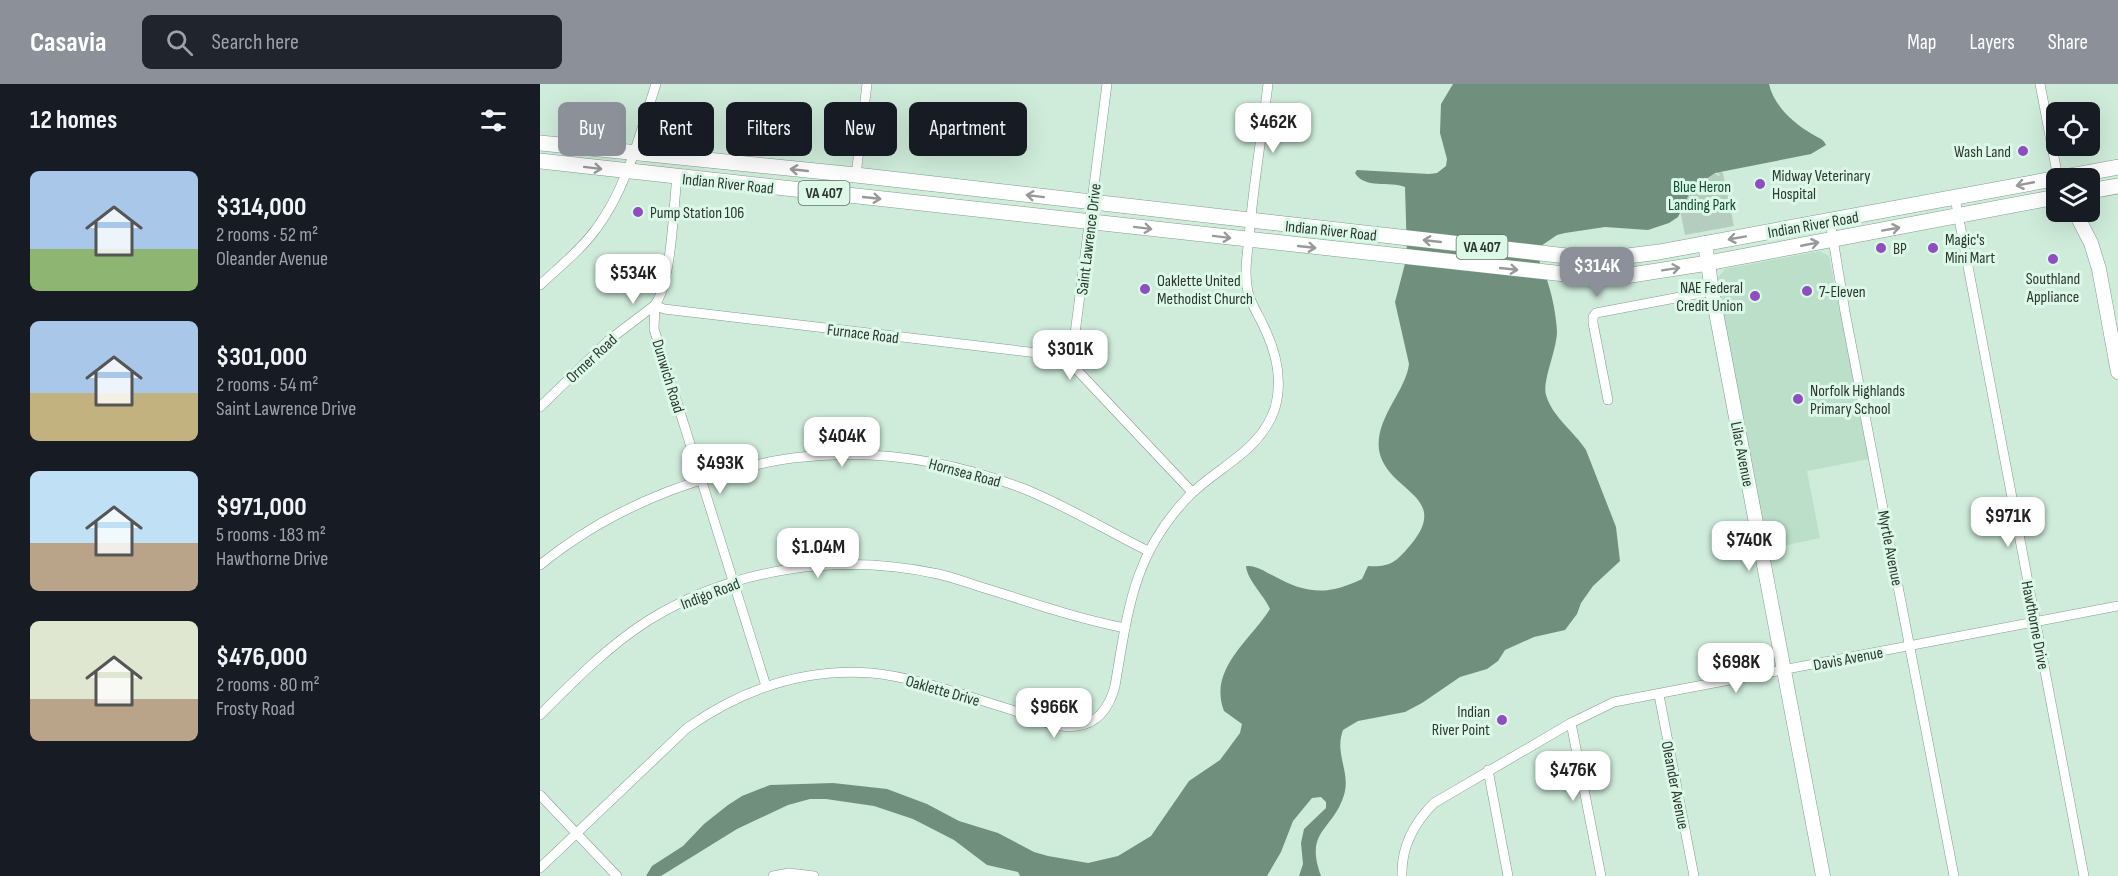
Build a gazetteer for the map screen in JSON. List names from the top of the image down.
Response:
{
  "streets": {
    "main road": ["Indian River Road", "VA 407"],
    "street": [
      "Saint Lawrence Drive",
      "Furnace Road",
      "Ormer Road",
      "Dunwich Road",
      "Lilac Avenue",
      "Hornsea Road",
      "Myrtle Avenue",
      "Indigo Road",
      "Hawthorne Drive",
      "Davis Avenue",
      "Oaklette Drive",
      "Oleander Avenue"
    ]
  },
  "crossings": [
    ["Indian River Road", "Saint Lawrence Drive"],
    ["Indian River Road", "Lilac Avenue"],
    ["Indian River Road", "Myrtle Avenue"],
    ["Indian River Road", "Hawthorne Drive"],
    ["Indian River Road", "Oaklette Drive"],
    ["Saint Lawrence Drive", "Furnace Road"],
    ["Furnace Road", "Ormer Road"],
    ["Furnace Road", "Dunwich Road"],
    ["Ormer Road", "Dunwich Road"],
    ["Dunwich Road", "Hornsea Road"],
    ["Dunwich Road", "Indigo Road"],
    ["Dunwich Road", "Oaklette Drive"],
    ["Lilac Avenue", "Davis Avenue"],
    ["Hornsea Road", "Oaklette Drive"],
    ["Myrtle Avenue", "Davis Avenue"],
    ["Indigo Road", "Oaklette Drive"],
    ["Hawthorne Drive", "Davis Avenue"],
    ["Davis Avenue", "Oleander Avenue"]
  ],
  "parks": ["Blue Heron Landing Park"],
  "places": [
    "Wash Land",
    "Midway Veterinary Hospital",
    "Pump Station 106",
    "BP",
    "Magic's Mini Mart",
    "Southland Appliance",
    "Oaklette United Methodist Church",
    "7-Eleven",
    "NAE Federal Credit Union",
    "Norfolk Highlands Primary School",
    "Indian River Point"
  ],
  "page": {
    "header": "Casavia",
    "search": "Search here",
    "nav": ["Map", "Layers", "Share"],
    "heading": "12 homes",
    "chip": [
      "Buy",
      "Rent",
      "Filters",
      "New",
      "Apartment"
    ],
    "price": [
      "$462K",
      "$314K",
      "$534K",
      "$301K",
      "$404K",
      "$493K",
      "$971K",
      "$740K",
      "$1.04M",
      "$698K",
      "$966K",
      "$476K"
    ],
    "list": [
      {
        "name": "$314,000",
        "note": "2 rooms · 52 m² · Oleander Avenue"
      },
      {
        "name": "$301,000",
        "note": "2 rooms · 54 m² · Saint Lawrence Drive"
      },
      {
        "name": "$971,000",
        "note": "5 rooms · 183 m² · Hawthorne Drive"
      },
      {
        "name": "$476,000",
        "note": "2 rooms · 80 m² · Frosty Road"
      }
    ]
  }
}
